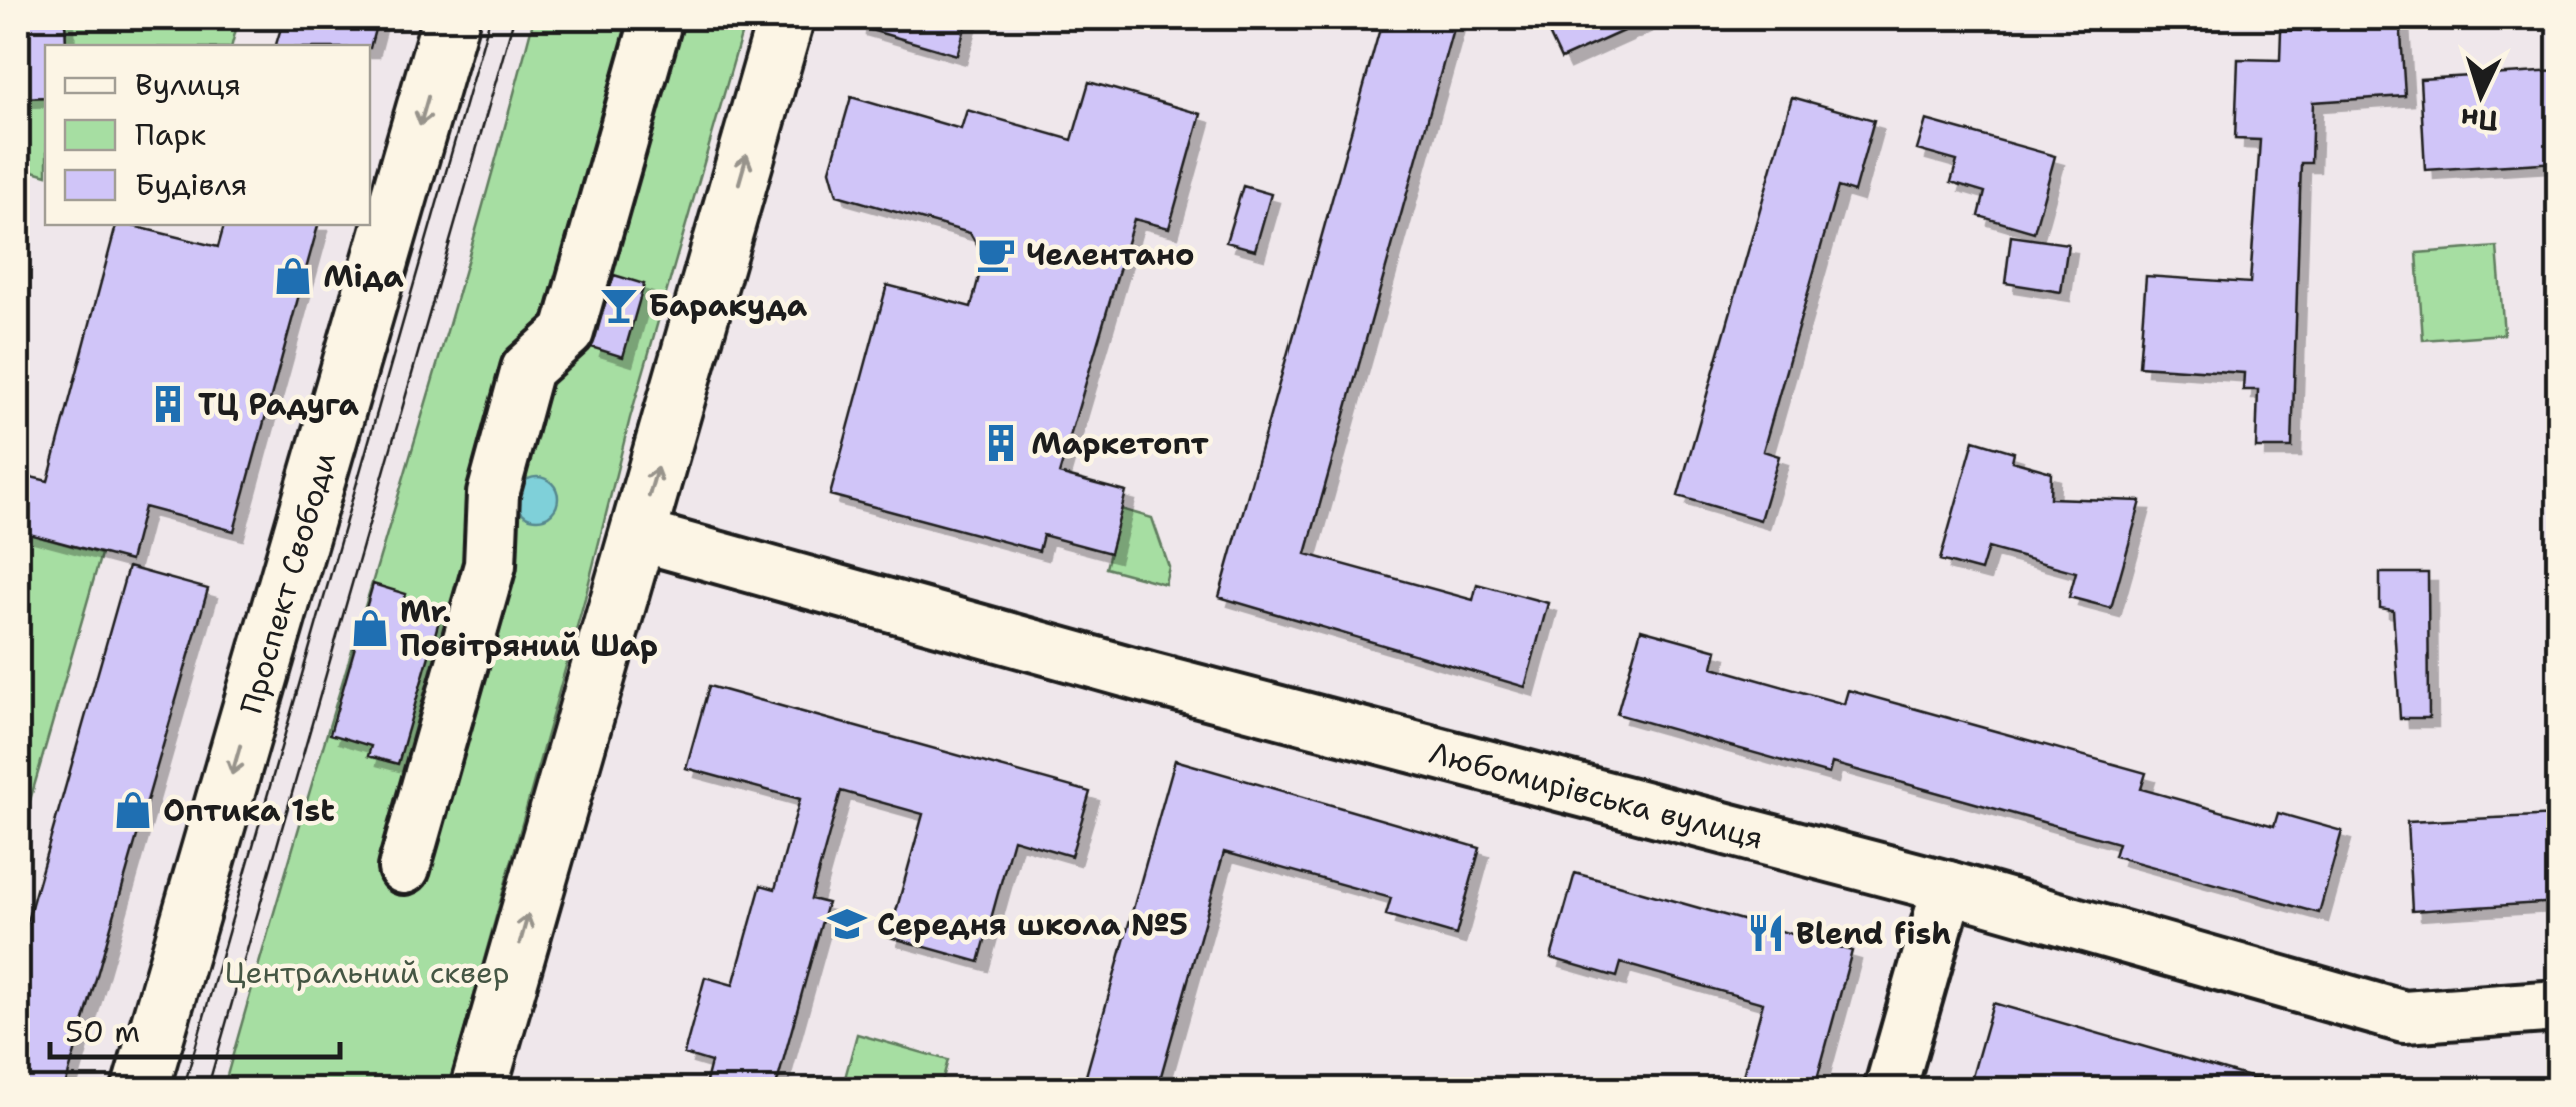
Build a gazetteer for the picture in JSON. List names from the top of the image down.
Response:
{
  "streets": {
    "main road": ["Проспект Свободи"],
    "street": ["Любомирівська вулиця"]
  },
  "parks": ["Центральний сквер"],
  "places": {
    "cafe": ["Челентано"],
    "shop": ["Міда", "Mr. Повітряний Шар", "Оптика 1st"],
    "bar": ["Баракуда"],
    "building": ["ТЦ Радуга", "Маркетопт"],
    "school or university": ["Середня школа №5"],
    "restaurant": ["Blend fish"]
  },
  "legend": ["Вулиця", "Парк", "Будівля"],
  "scale_bar": "50 m",
  "north": "bottom"
}
